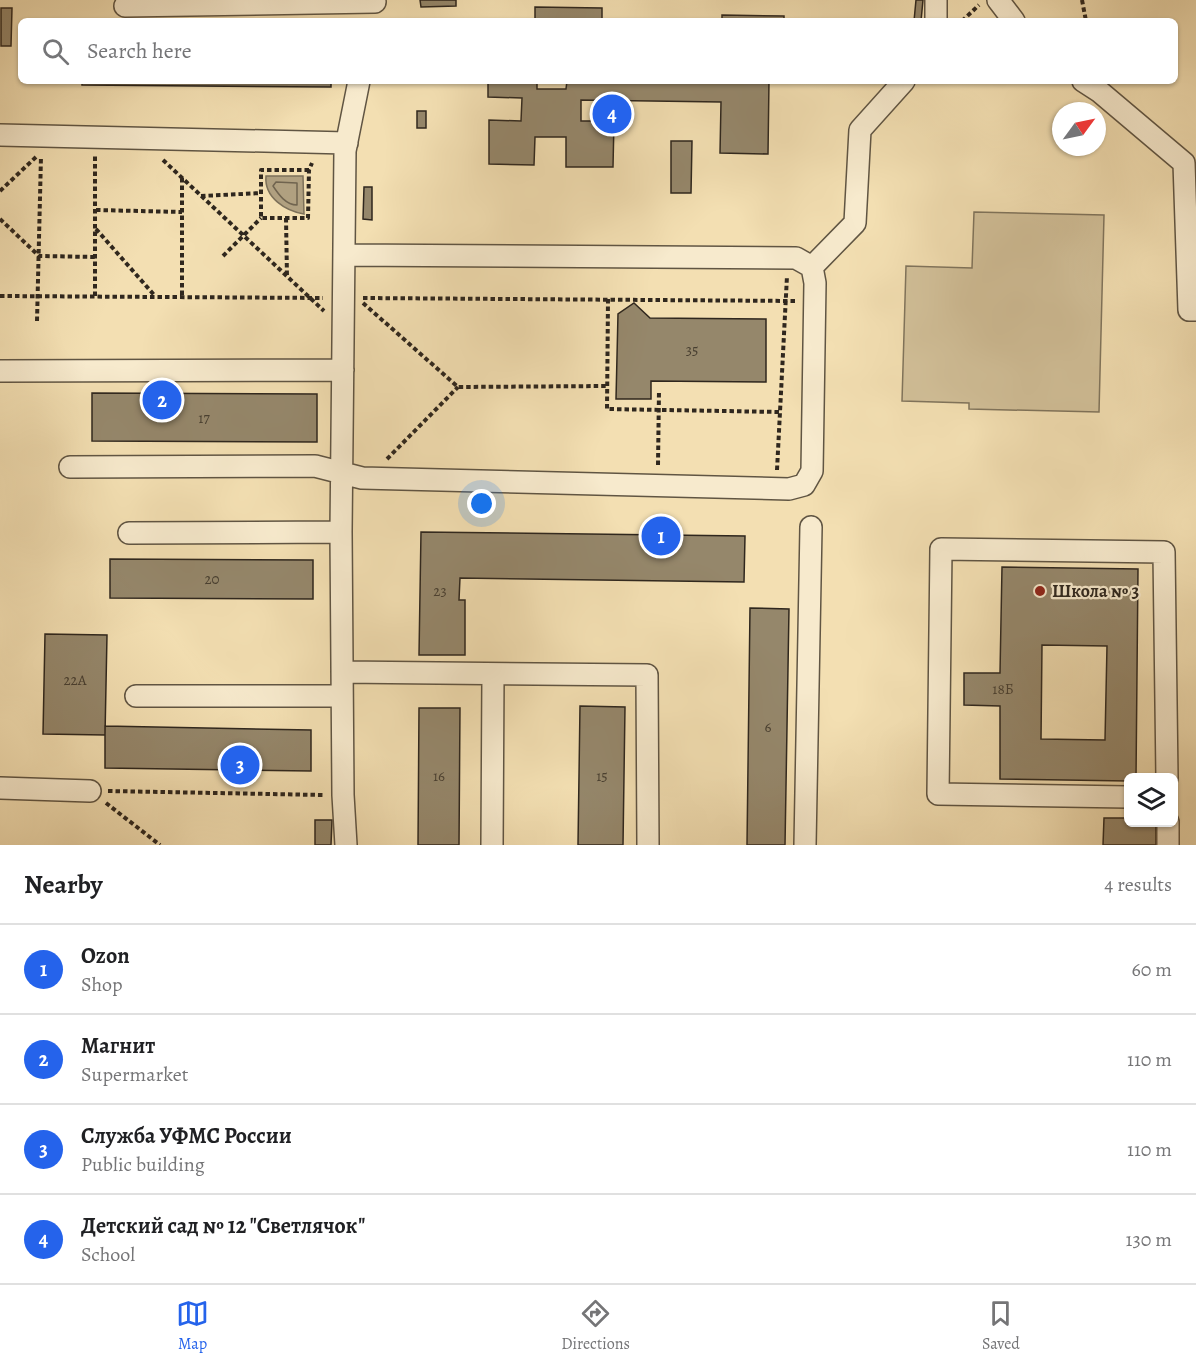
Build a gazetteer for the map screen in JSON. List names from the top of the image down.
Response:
{
  "places": ["Школа № 3"],
  "house_numbers": [
    "35",
    "17",
    "20",
    "23",
    "22А",
    "18Б",
    "6",
    "16",
    "15"
  ],
  "north": "top right",
  "page": {
    "search": "Search here",
    "pins": [
      "4",
      "2",
      "1",
      "3"
    ],
    "heading": ["Nearby", "4 results"],
    "list": [
      {
        "mark": "1",
        "name": "Ozon",
        "note": "Shop",
        "value": "60 m"
      },
      {
        "mark": "2",
        "name": "Магнит",
        "note": "Supermarket",
        "value": "110 m"
      },
      {
        "mark": "3",
        "name": "Служба УФМС России",
        "note": "Public building",
        "value": "110 m"
      },
      {
        "mark": "4",
        "name": "Детский сад № 12 \"Светлячок\"",
        "note": "School",
        "value": "130 m"
      }
    ],
    "nav": ["Map", "Directions", "Saved"]
  }
}
